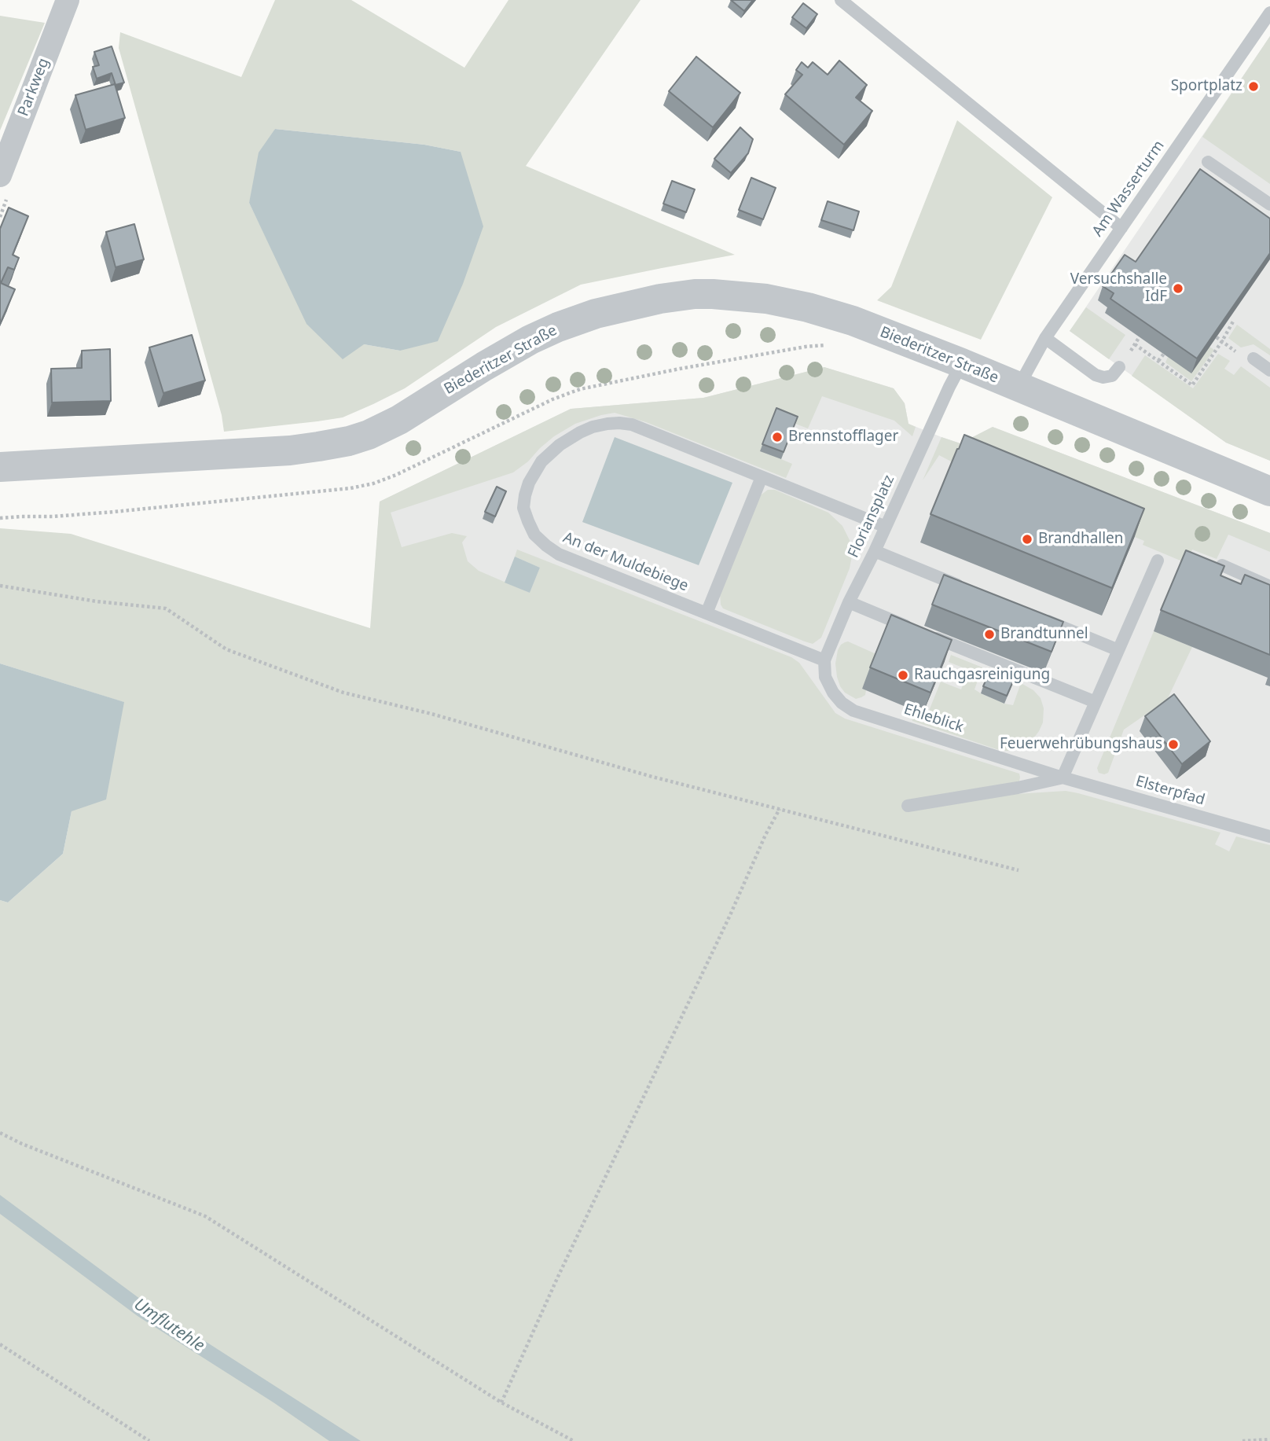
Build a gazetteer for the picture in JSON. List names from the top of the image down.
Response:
{
  "streets": {
    "street": ["Parkweg", "Biederitzer Straße"],
    "lane": [
      "Am Wasserturm",
      "Floriansplatz",
      "An der Muldebiege",
      "Ehleblick",
      "Elsterpfad"
    ]
  },
  "crossings": [
    ["Am Wasserturm", "Biederitzer Straße"],
    ["Biederitzer Straße", "Floriansplatz"],
    ["Floriansplatz", "An der Muldebiege"],
    ["Floriansplatz", "Ehleblick"],
    ["An der Muldebiege", "Ehleblick"],
    ["Ehleblick", "Elsterpfad"]
  ],
  "water": ["Umflutehle"],
  "places": [
    "Sportplatz",
    "Versuchshalle IdF",
    "Brennstofflager",
    "Brandhallen",
    "Brandtunnel",
    "Rauchgasreinigung",
    "Feuerwehrübungshaus"
  ]
}
